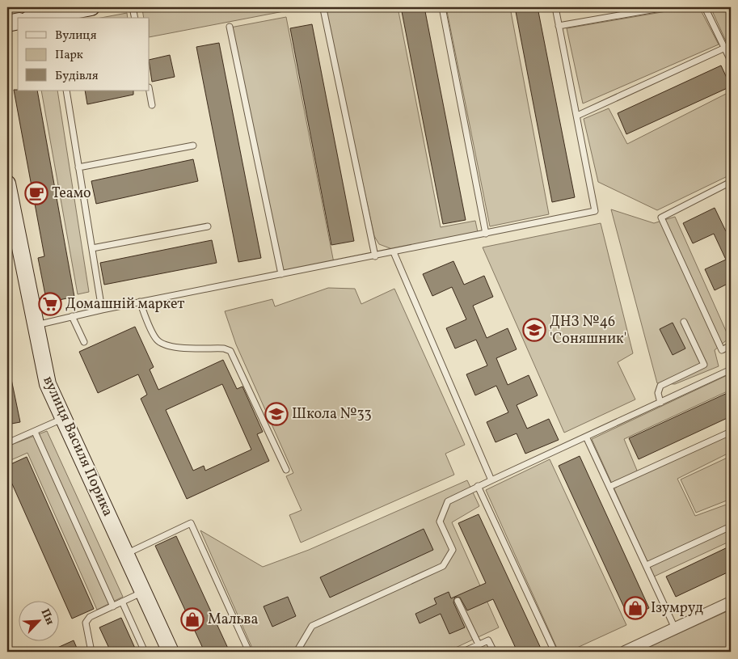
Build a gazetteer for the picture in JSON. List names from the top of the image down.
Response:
{
  "streets": {
    "street": ["вулиця Василя Порика"]
  },
  "places": {
    "cafe": ["Теамо"],
    "supermarket": ["Домашній маркет"],
    "school or university": ["ДНЗ №46 'Соняшник'", "Школа №33"],
    "shop": ["Ізумруд", "Мальва"]
  },
  "legend": ["Вулиця", "Парк", "Будівля"],
  "north": "top right"
}
